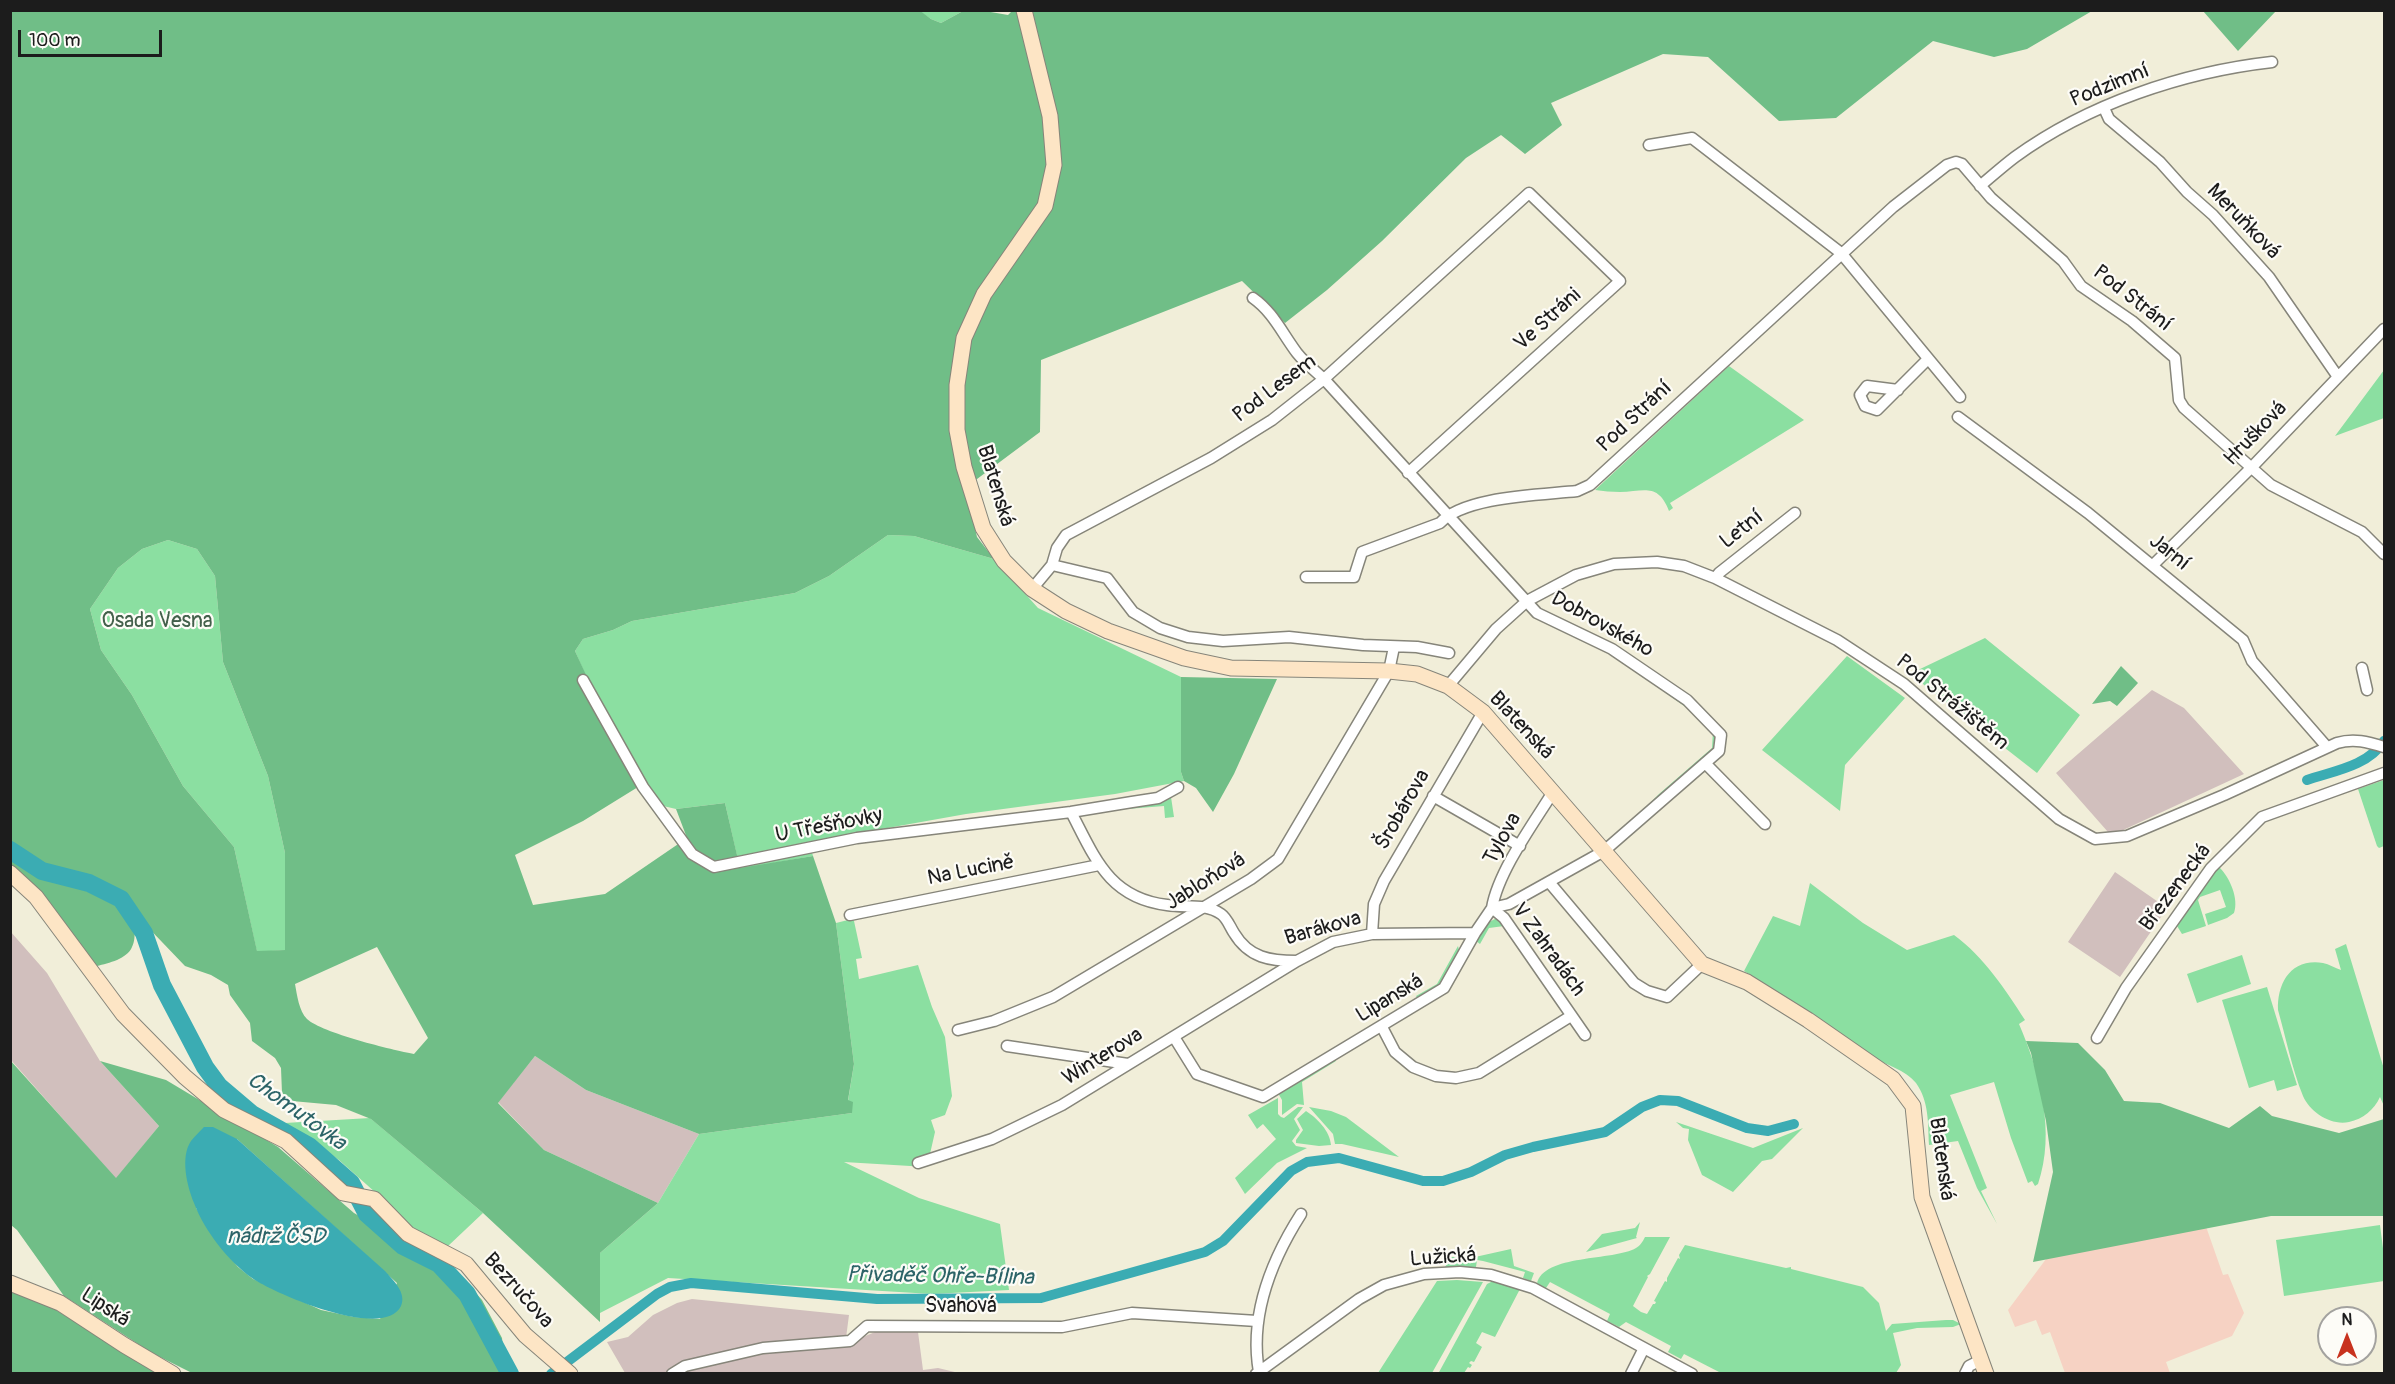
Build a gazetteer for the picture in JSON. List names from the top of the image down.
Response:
{
  "streets": {
    "street": [
      "Podzimní",
      "Meruňková",
      "Pod Strání",
      "Ve Stráni",
      "Pod Lesem",
      "Hrušková",
      "Blatenská",
      "Letní",
      "Jarní",
      "Dobrovského",
      "Pod Strážištěm",
      "Šrobárova",
      "U Třešňovky",
      "Tylova",
      "Na Lucině",
      "Jabloňová",
      "Březenecká",
      "Barákova",
      "V Zahradách",
      "Lipanská",
      "Winterova",
      "Lužická",
      "Bezručova",
      "Svahová",
      "Lipská"
    ]
  },
  "crossings": [
    ["Podzimní", "Meruňková"],
    ["Podzimní", "Pod Strání"],
    ["Meruňková", "Hrušková"],
    ["Pod Strání", "Hrušková"],
    ["Pod Strání", "Dobrovského"],
    ["Ve Stráni", "Pod Lesem"],
    ["Ve Stráni", "Dobrovského"],
    ["Pod Lesem", "Blatenská"],
    ["Pod Lesem", "Dobrovského"],
    ["Hrušková", "Jarní"],
    ["Blatenská", "Dobrovského"],
    ["Blatenská", "Pod Strážištěm"],
    ["Blatenská", "Šrobárova"],
    ["Blatenská", "Tylova"],
    ["Blatenská", "Jabloňová"],
    ["Letní", "Pod Strážištěm"],
    ["Jarní", "Pod Strážištěm"],
    ["Dobrovského", "Pod Strážištěm"],
    ["Šrobárova", "Barákova"],
    ["Tylova", "V Zahradách"],
    ["Tylova", "Lipanská"],
    ["Jabloňová", "Barákova"],
    ["Barákova", "Lipanská"],
    ["Barákova", "Winterova"],
    ["V Zahradách", "Lipanská"],
    ["Lipanská", "Winterova"]
  ],
  "water": ["Chomutovka", "nádrž ČSD", "Přivaděč Ohře-Bílina"],
  "parks": ["Osada Vesna"],
  "scale_bar": "100 m",
  "north": "top"
}
